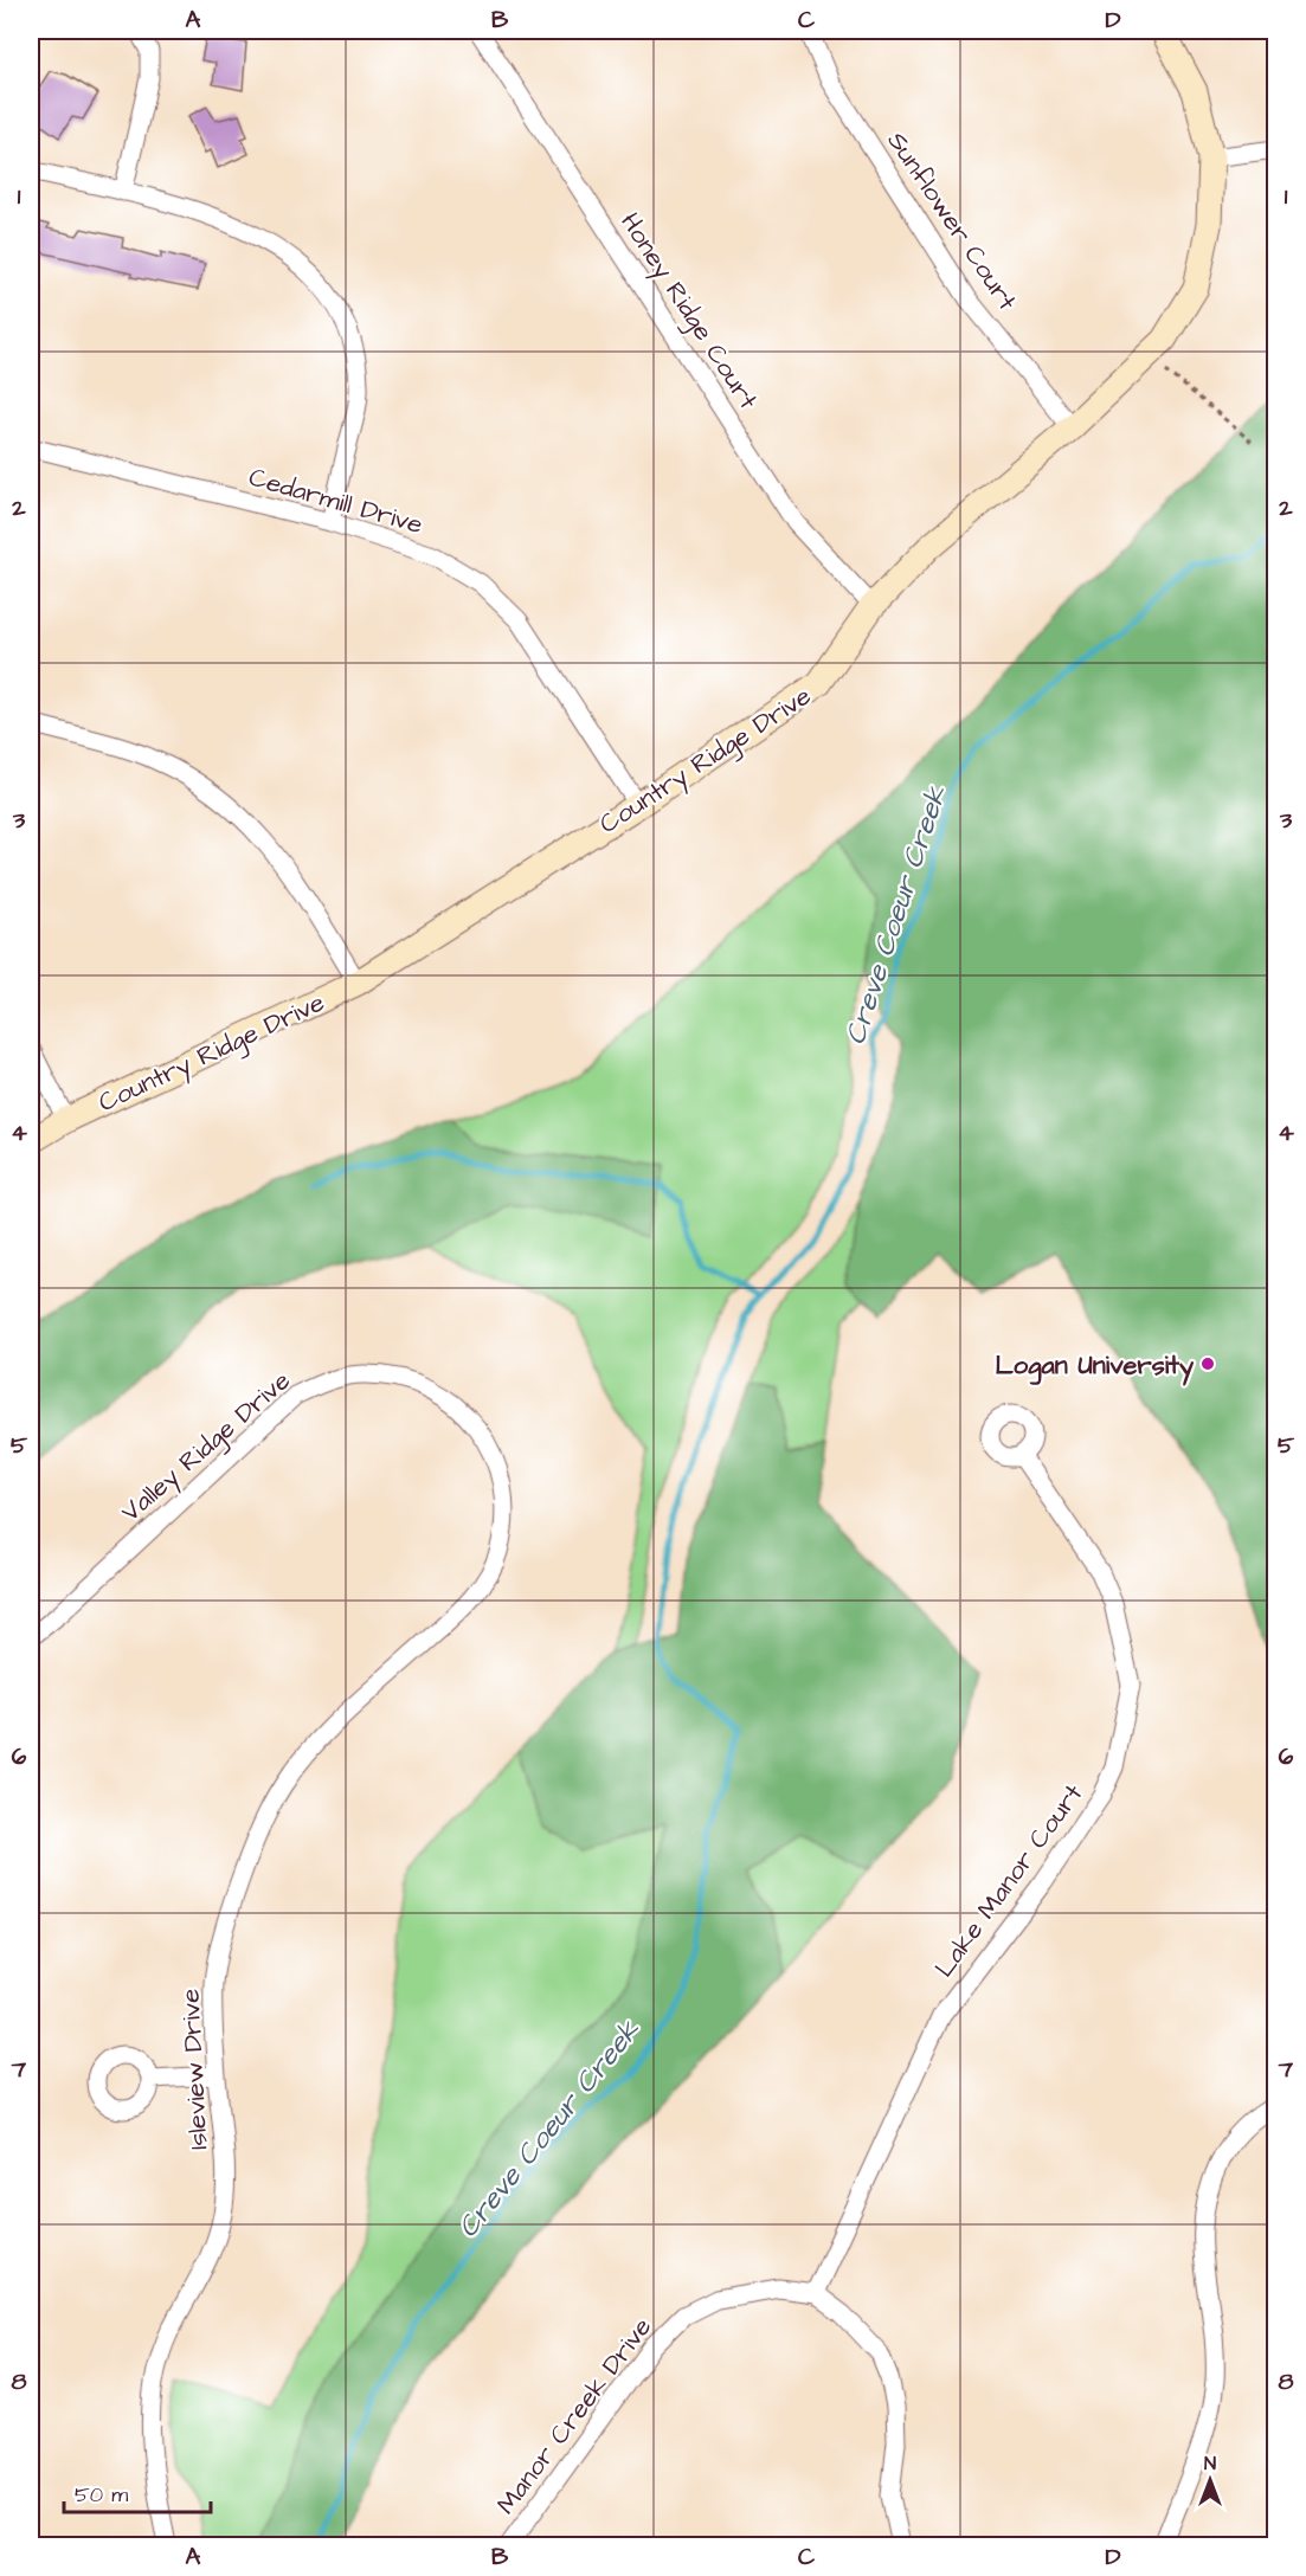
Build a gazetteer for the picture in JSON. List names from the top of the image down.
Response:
{
  "streets": {
    "street": [
      "Sunflower Court",
      "Honey Ridge Court",
      "Cedarmill Drive",
      "Country Ridge Drive",
      "Valley Ridge Drive",
      "Lake Manor Court",
      "Isleview Drive",
      "Manor Creek Drive"
    ]
  },
  "crossings": [
    ["Sunflower Court", "Country Ridge Drive"],
    ["Honey Ridge Court", "Country Ridge Drive"],
    ["Cedarmill Drive", "Country Ridge Drive"],
    ["Valley Ridge Drive", "Isleview Drive"],
    ["Lake Manor Court", "Manor Creek Drive"]
  ],
  "water": ["Creve Coeur Creek"],
  "places": ["Logan University"],
  "scale_bar": "50 m",
  "north": "top",
  "grid": {
    "columns": [
      "A",
      "B",
      "C",
      "D"
    ],
    "rows": [
      "1",
      "2",
      "3",
      "4",
      "5",
      "6",
      "7",
      "8"
    ]
  }
}
